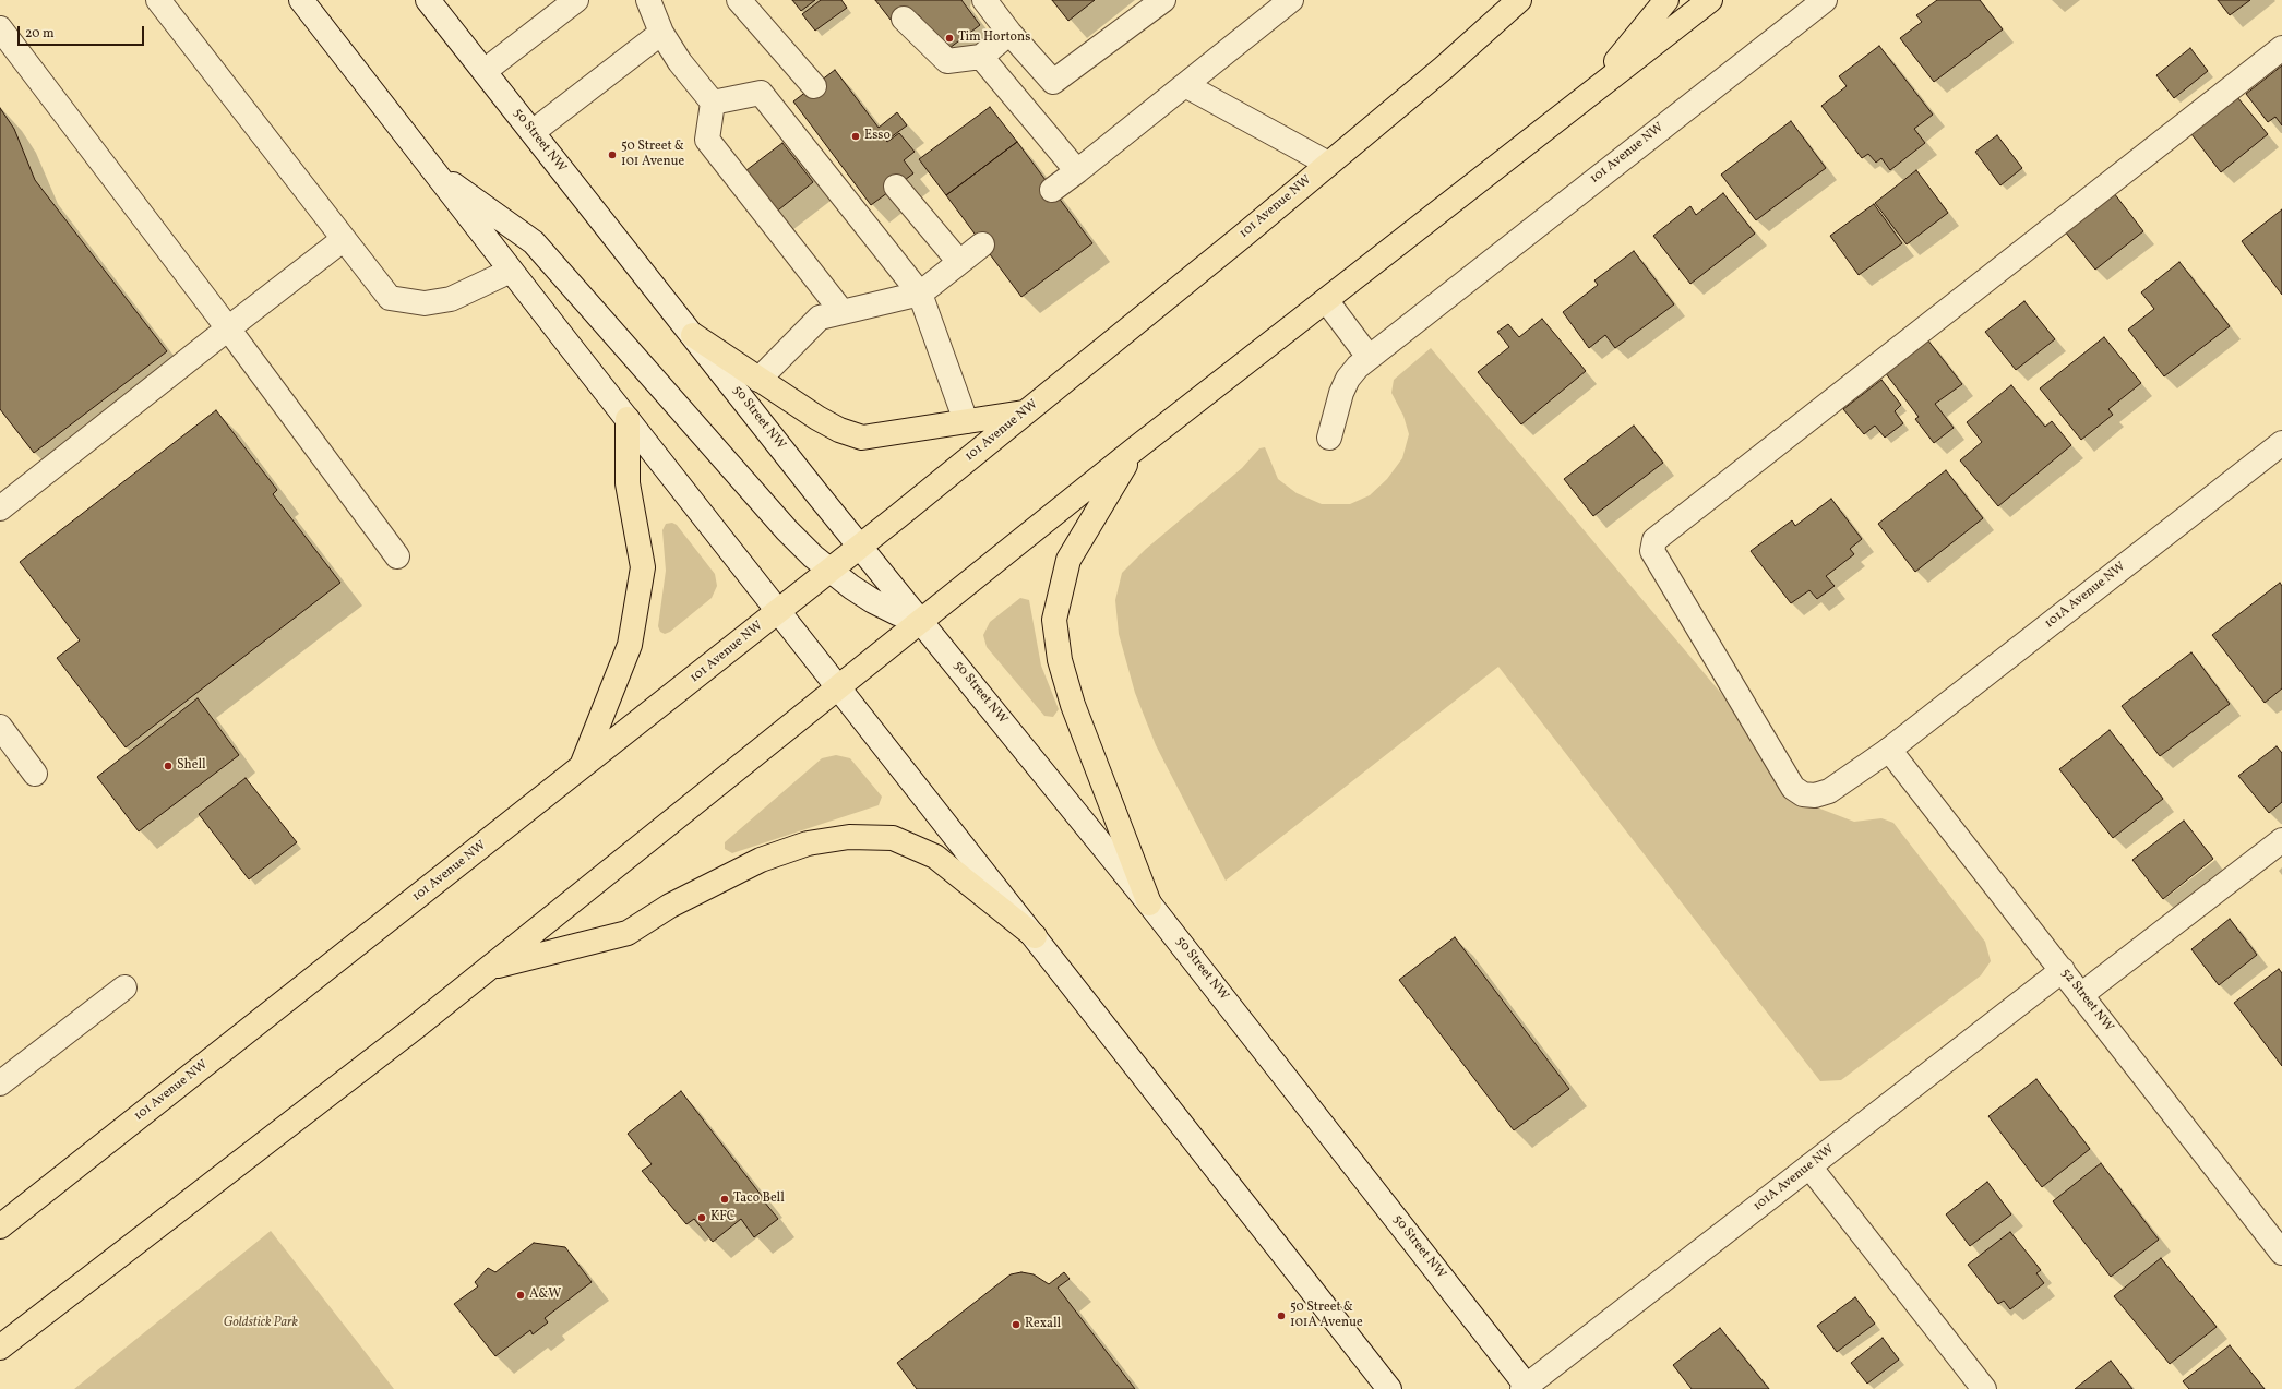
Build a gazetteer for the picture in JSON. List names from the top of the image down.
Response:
{
  "streets": {
    "main road": [
      "50 Street NW",
      "101 Avenue NW",
      "101A Avenue NW",
      "52 Street NW"
    ]
  },
  "crossings": [
    ["50 Street NW", "101 Avenue NW"],
    ["50 Street NW", "101A Avenue NW"],
    ["101A Avenue NW", "52 Street NW"]
  ],
  "parks": ["Goldstick Park"],
  "places": [
    "Tim Hortons",
    "Esso",
    "50 Street & 101 Avenue",
    "Shell",
    "Taco Bell",
    "KFC",
    "A&W",
    "50 Street & 101A Avenue",
    "Rexall"
  ],
  "scale_bar": "20 m"
}
